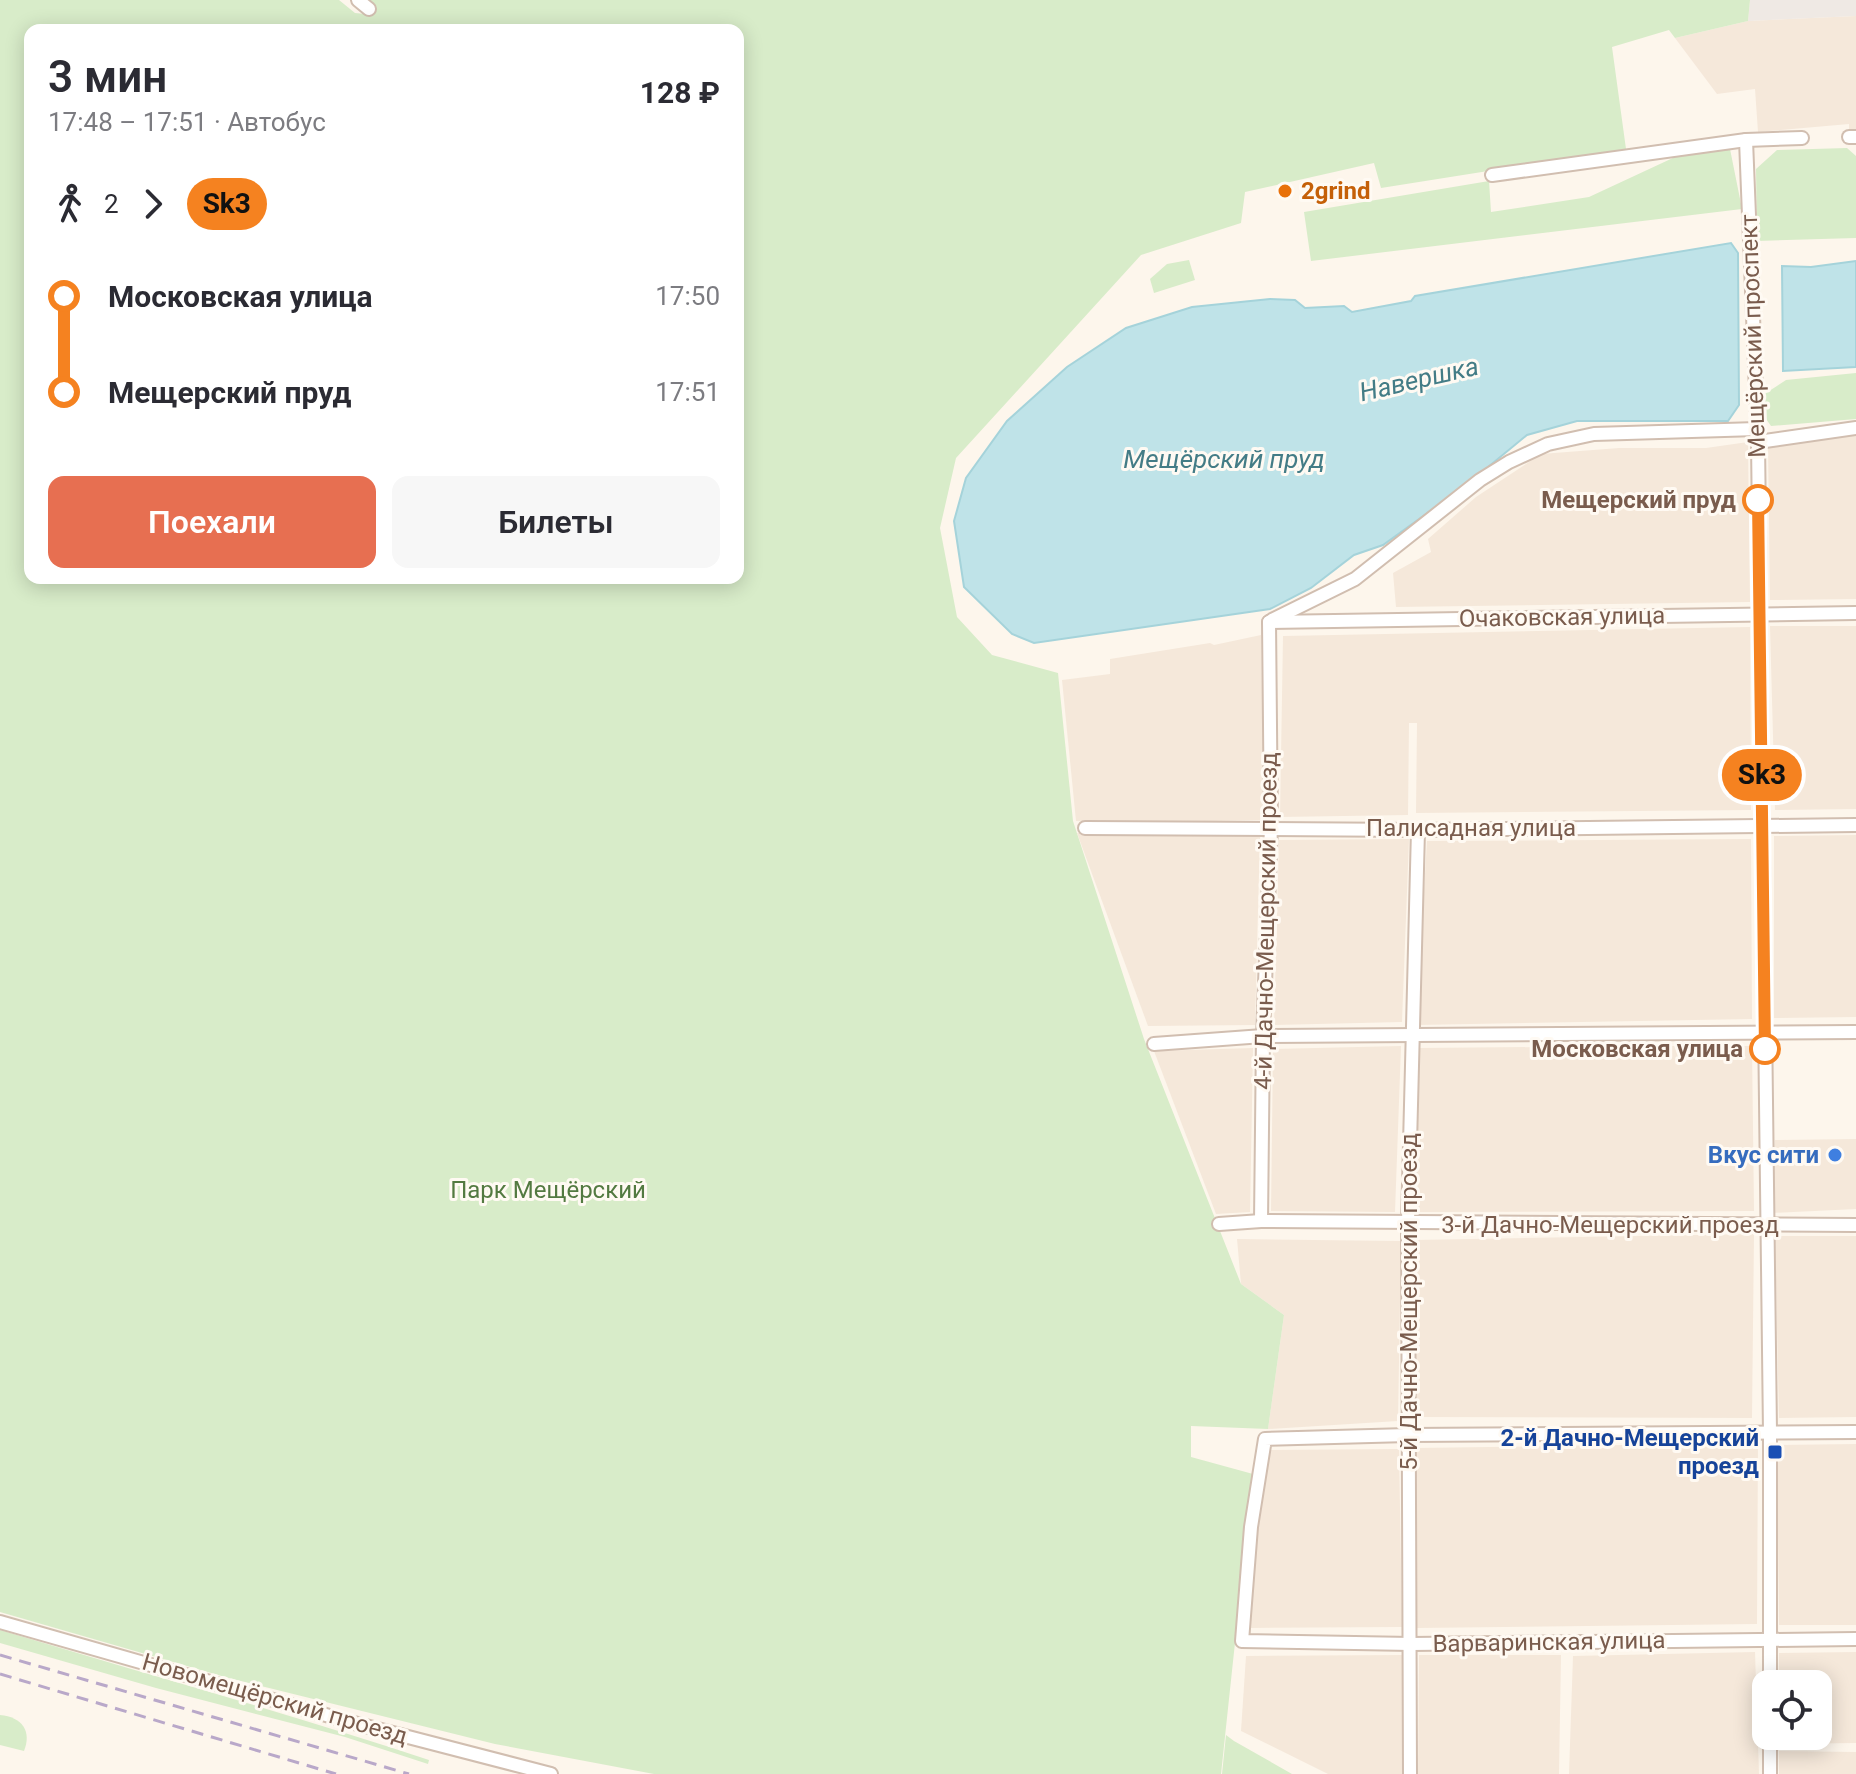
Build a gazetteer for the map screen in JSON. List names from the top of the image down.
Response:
{
  "streets": {
    "street": [
      "Мещёрский проспект",
      "Очаковская улица",
      "Палисадная улица",
      "4-й Дачно-Мещерский проезд",
      "3-й Дачно-Мещерский проезд",
      "5-й Дачно-Мещерский проезд",
      "Варваринская улица",
      "Новомещёрский проезд"
    ]
  },
  "crossings": [
    ["Мещёрский проспект", "Очаковская улица"],
    ["Мещёрский проспект", "Палисадная улица"],
    ["Мещёрский проспект", "3-й Дачно-Мещерский проезд"],
    ["Мещёрский проспект", "Варваринская улица"],
    ["Очаковская улица", "4-й Дачно-Мещерский проезд"],
    ["Палисадная улица", "4-й Дачно-Мещерский проезд"],
    ["Палисадная улица", "5-й Дачно-Мещерский проезд"],
    ["4-й Дачно-Мещерский проезд", "3-й Дачно-Мещерский проезд"],
    ["3-й Дачно-Мещерский проезд", "5-й Дачно-Мещерский проезд"],
    ["5-й Дачно-Мещерский проезд", "Варваринская улица"]
  ],
  "water": ["Навершка", "Мещёрский пруд"],
  "parks": ["Парк Мещёрский"],
  "places": {
    "other": [
      "2grind",
      "Мещерский пруд",
      "Московская улица",
      "Вкус сити"
    ],
    "transit": ["2-й Дачно-Мещерский проезд"]
  },
  "lines": ["bus line Sk3"],
  "page": {
    "on_map": "Sk3",
    "heading": ["3 мин", "17:48 – 17:51 · Автобус", "128 ₽"],
    "legs": ["2", "Sk3"],
    "list": [
      {
        "name": "Московская улица",
        "value": "17:50"
      },
      {
        "name": "Мещерский пруд",
        "value": "17:51"
      }
    ],
    "buttons": ["Поехали", "Билеты"]
  }
}
